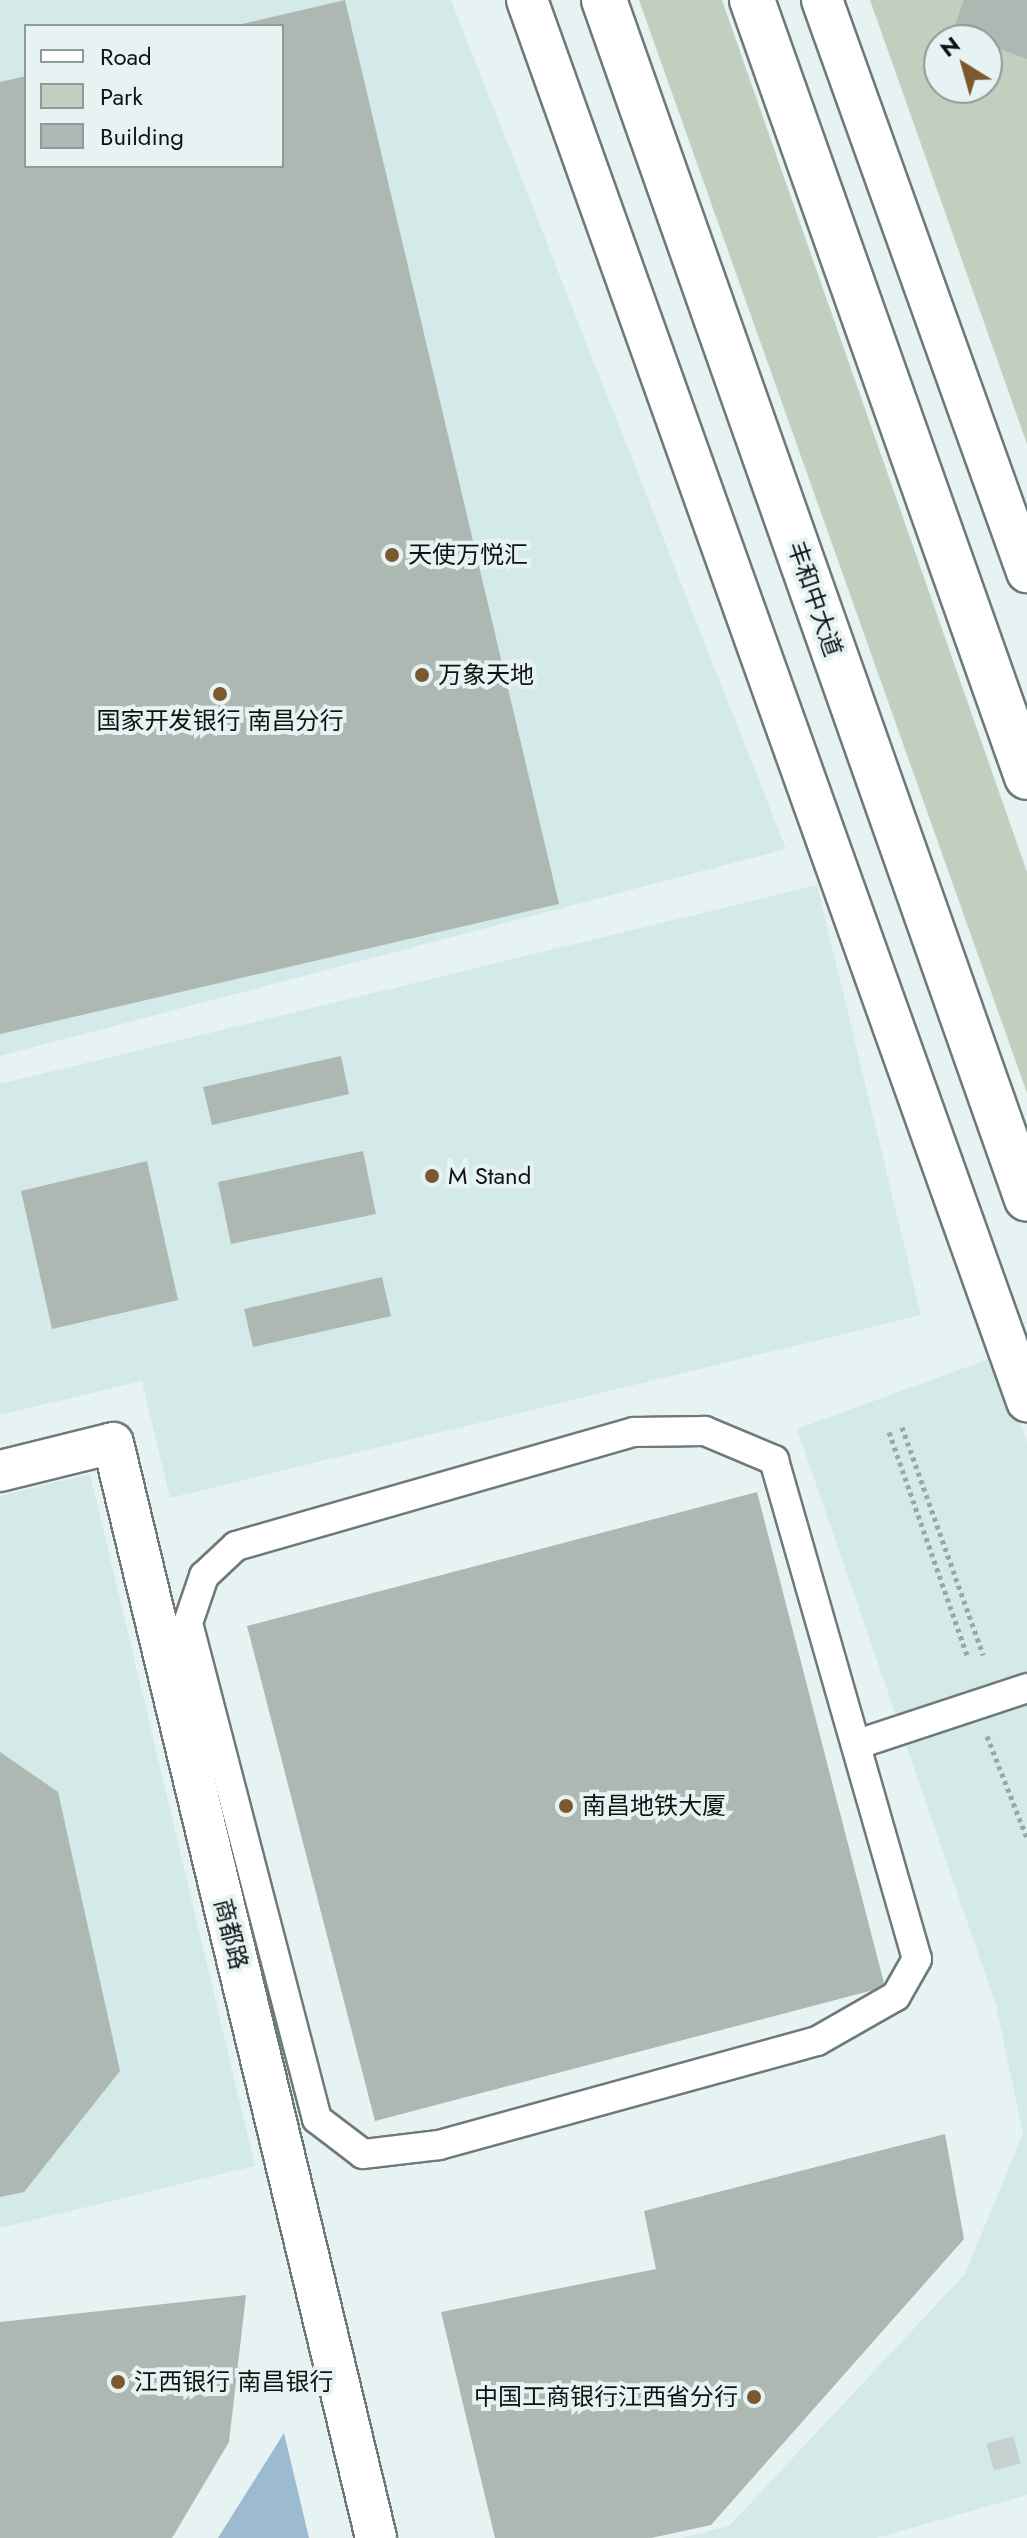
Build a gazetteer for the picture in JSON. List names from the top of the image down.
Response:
{
  "streets": {
    "main road": ["丰和中大道", "商都路"]
  },
  "places": [
    "天使万悦汇",
    "万象天地",
    "国家开发银行 南昌分行",
    "M Stand",
    "南昌地铁大厦",
    "江西银行 南昌银行",
    "中国工商银行江西省分行"
  ],
  "legend": ["Road", "Park", "Building"],
  "north": "top left"
}
